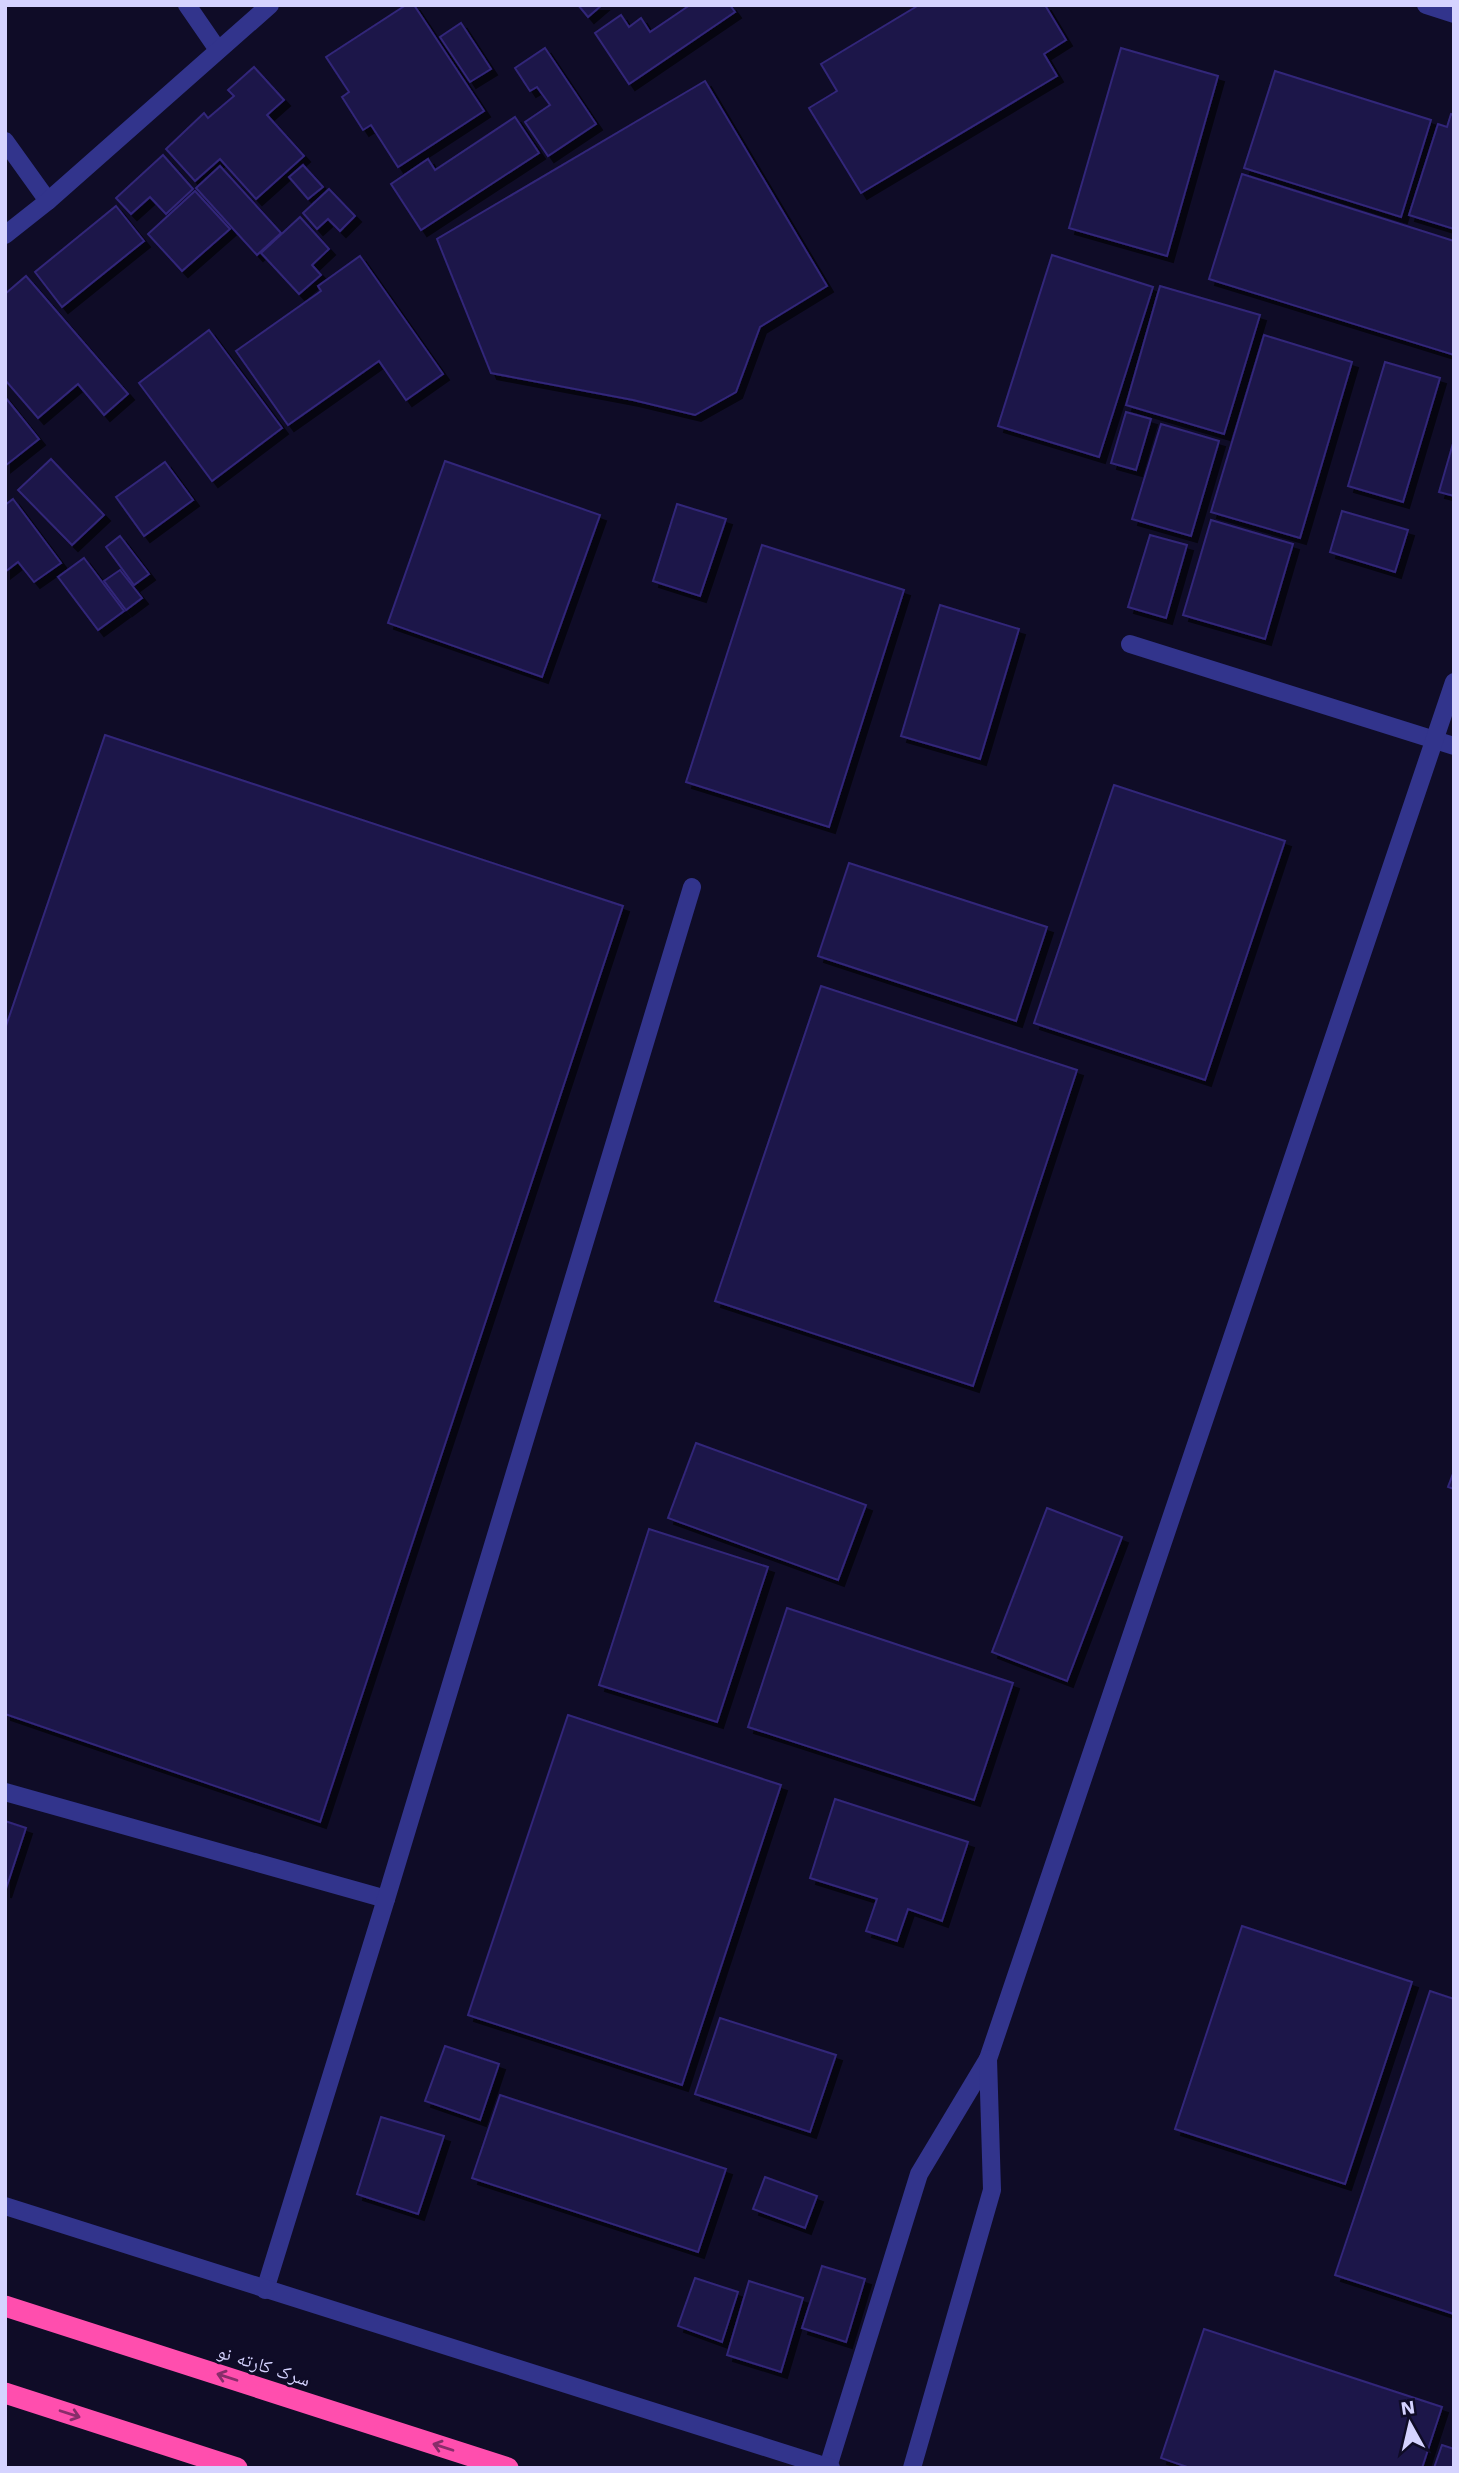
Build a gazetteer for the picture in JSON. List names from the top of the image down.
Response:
{
  "streets": {
    "highway": ["سرک کارته نو"]
  },
  "north": "top"
}
